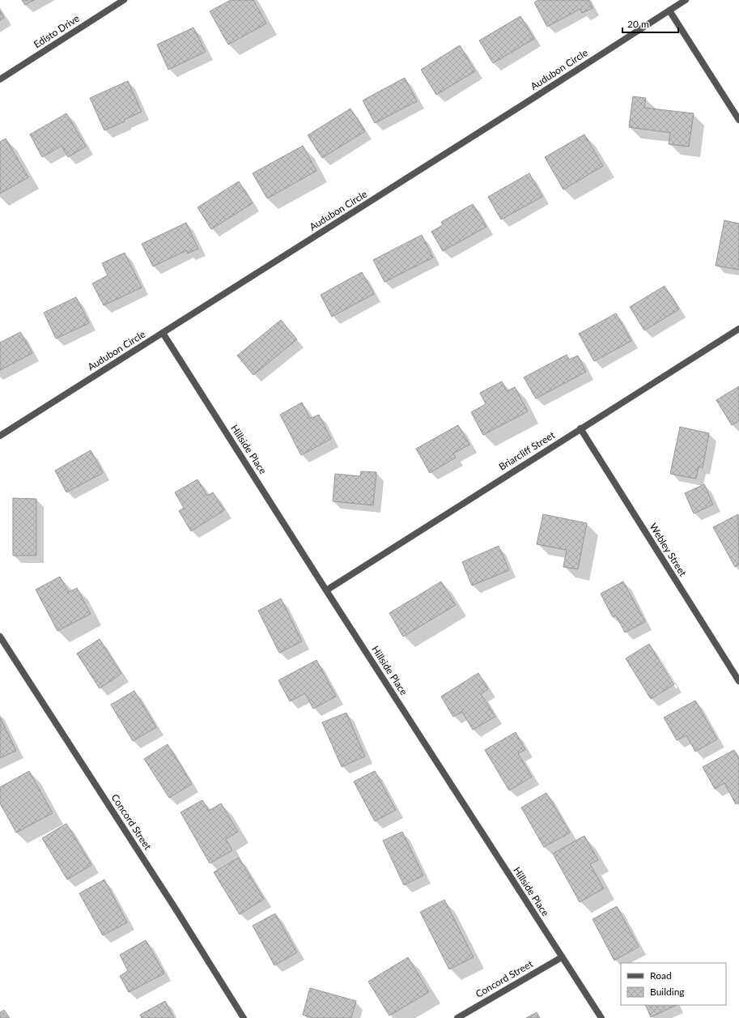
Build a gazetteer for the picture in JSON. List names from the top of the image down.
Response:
{
  "streets": {
    "street": [
      "Edisto Drive",
      "Audubon Circle",
      "Hillside Place",
      "Briarcliff Street",
      "Webley Street",
      "Concord Street"
    ]
  },
  "crossings": [
    ["Audubon Circle", "Hillside Place"],
    ["Hillside Place", "Briarcliff Street"],
    ["Hillside Place", "Concord Street"],
    ["Briarcliff Street", "Webley Street"]
  ],
  "legend": ["Road", "Building"],
  "scale_bar": "20 m"
}
